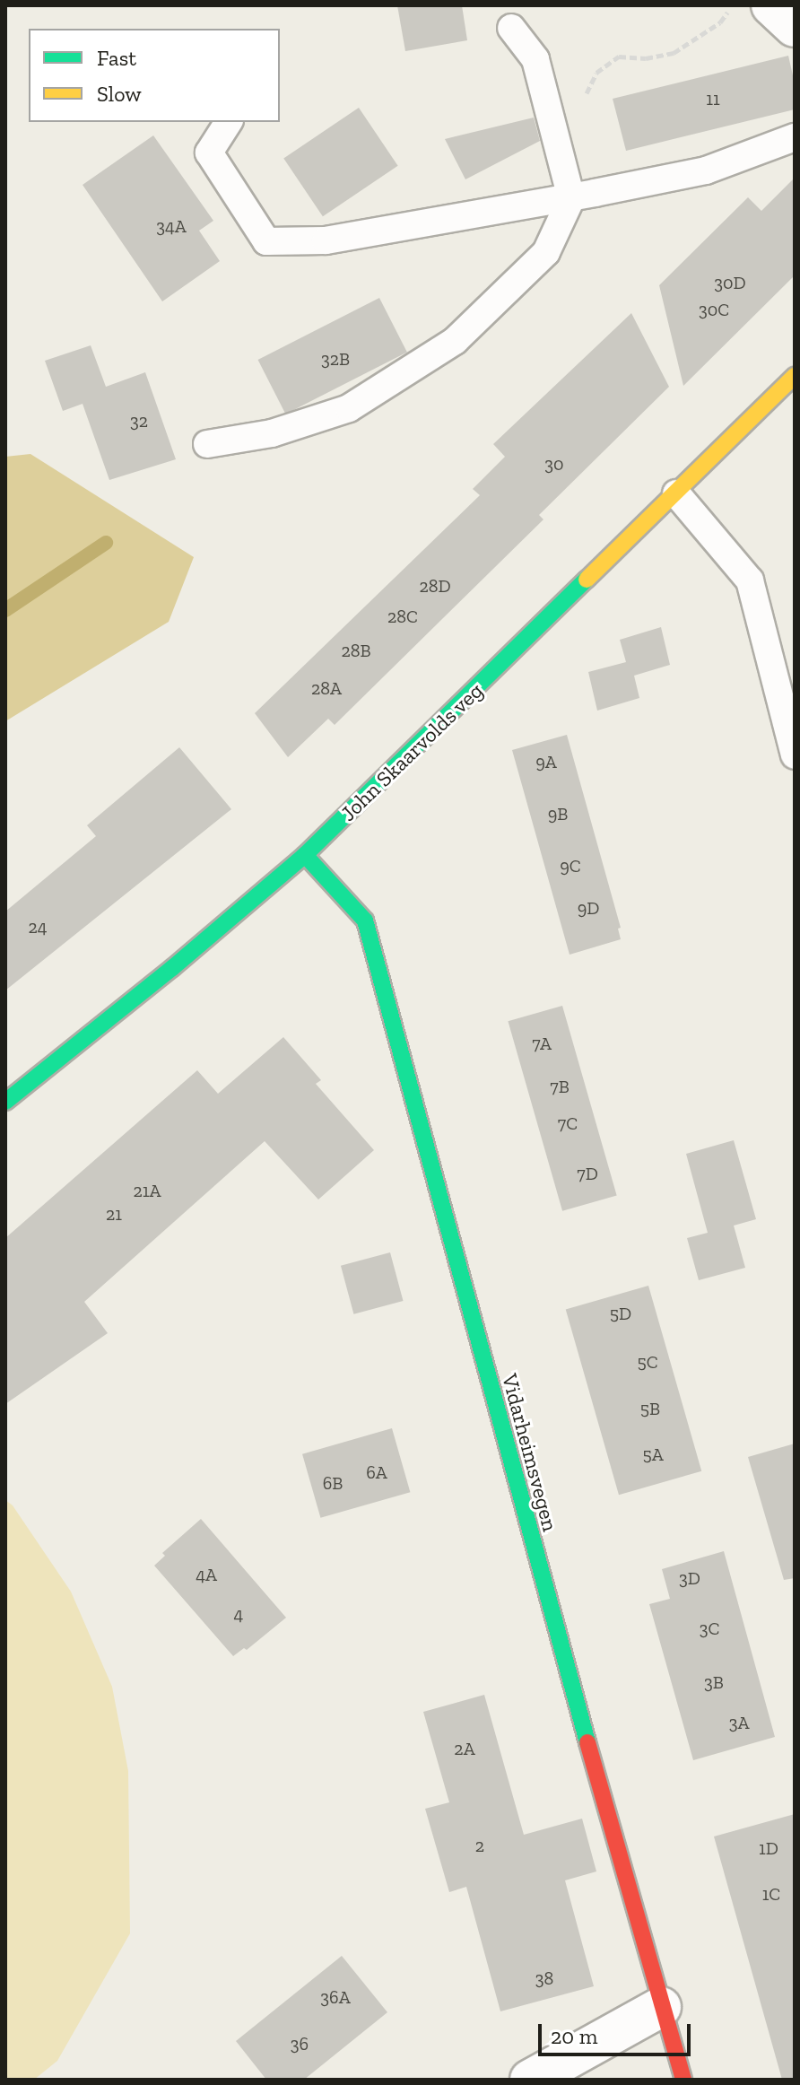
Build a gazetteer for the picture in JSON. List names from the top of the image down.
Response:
{
  "streets": {
    "street": ["John Skaarvolds veg", "Vidarheimsvegen"]
  },
  "crossings": [
    ["John Skaarvolds veg", "Vidarheimsvegen"]
  ],
  "house_numbers": [
    "11",
    "34A",
    "30D",
    "30C",
    "32B",
    "32",
    "30",
    "28D",
    "28C",
    "28B",
    "28A",
    "9A",
    "9B",
    "9C",
    "9D",
    "24",
    "7A",
    "7B",
    "7C",
    "7D",
    "21A",
    "21",
    "5D",
    "5C",
    "5B",
    "5A",
    "6A",
    "6B",
    "4A",
    "3D",
    "4",
    "3C",
    "3B",
    "3A",
    "2A",
    "2",
    "1D",
    "1C",
    "38",
    "36A",
    "36"
  ],
  "legend": ["Fast", "Slow"],
  "scale_bar": "20 m"
}
